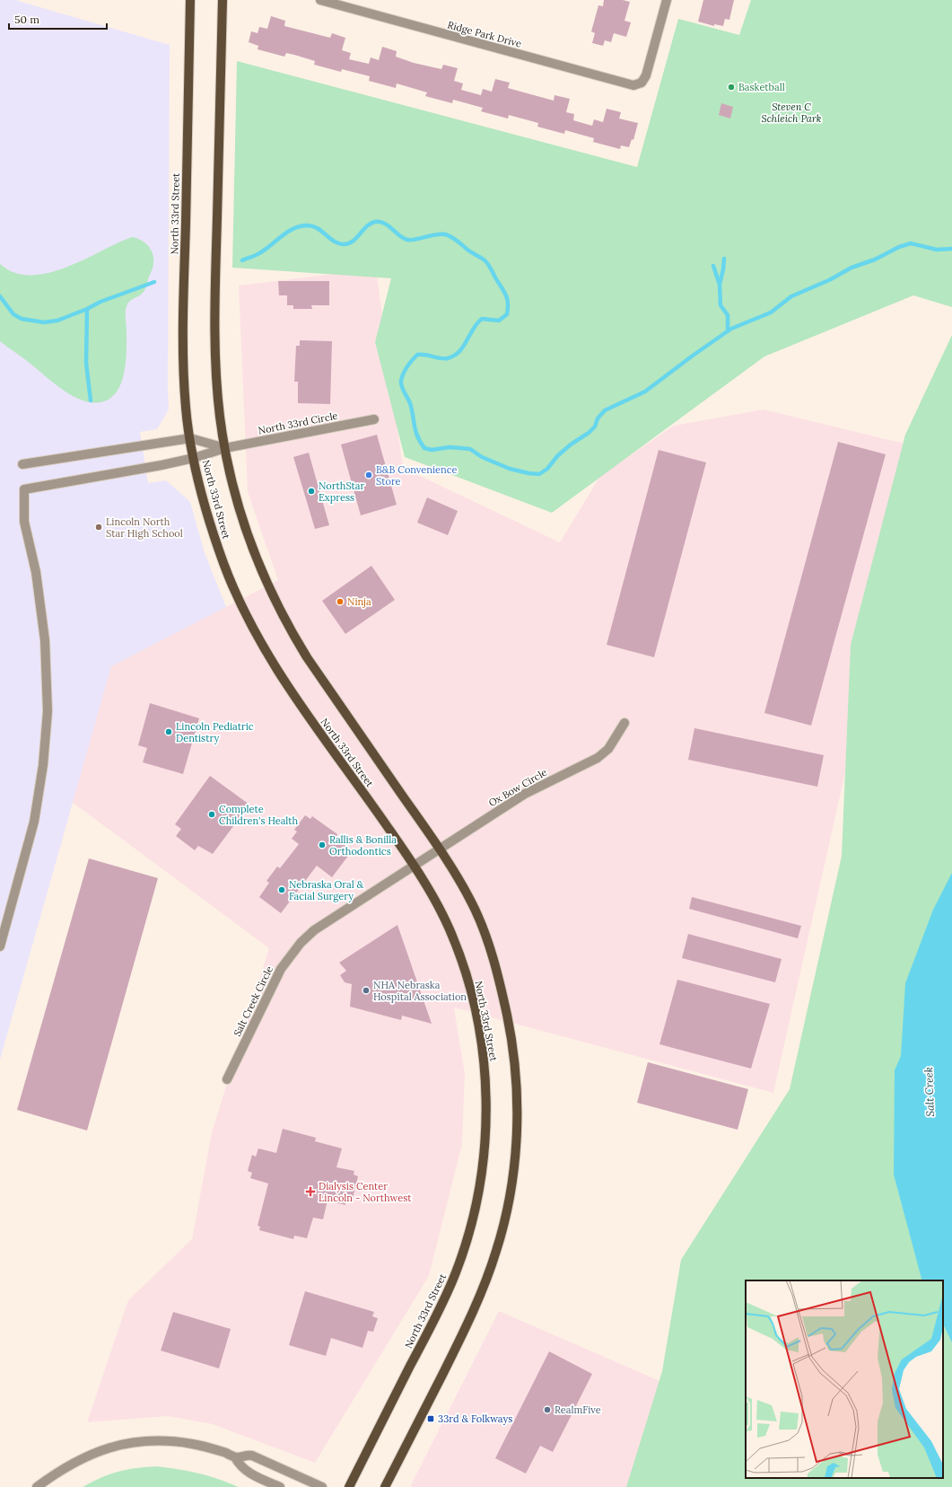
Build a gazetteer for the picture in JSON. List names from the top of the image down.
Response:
{
  "streets": {
    "main road": ["North 33rd Street"],
    "street": [
      "Ridge Park Drive",
      "North 33rd Circle",
      "Ox Bow Circle",
      "Salt Creek Circle"
    ]
  },
  "crossings": [
    ["North 33rd Street", "North 33rd Circle"],
    ["North 33rd Street", "Ox Bow Circle"],
    ["North 33rd Street", "Salt Creek Circle"],
    ["Ox Bow Circle", "Salt Creek Circle"]
  ],
  "water": ["Salt Creek"],
  "parks": ["Steven C Schleich Park"],
  "places": {
    "other": [
      "Basketball",
      "B&B Convenience Store",
      "NorthStar Express",
      "Lincoln North Star High School",
      "Ninja",
      "Lincoln Pediatric Dentistry",
      "Complete Children's Health",
      "Rallis & Bonilla Orthodontics",
      "Nebraska Oral & Facial Surgery",
      "NHA Nebraska Hospital Association",
      "RealmFive"
    ],
    "health": ["Dialysis Center Lincoln - Northwest"],
    "transit": ["33rd & Folkways"]
  },
  "scale_bar": "50 m"
}
